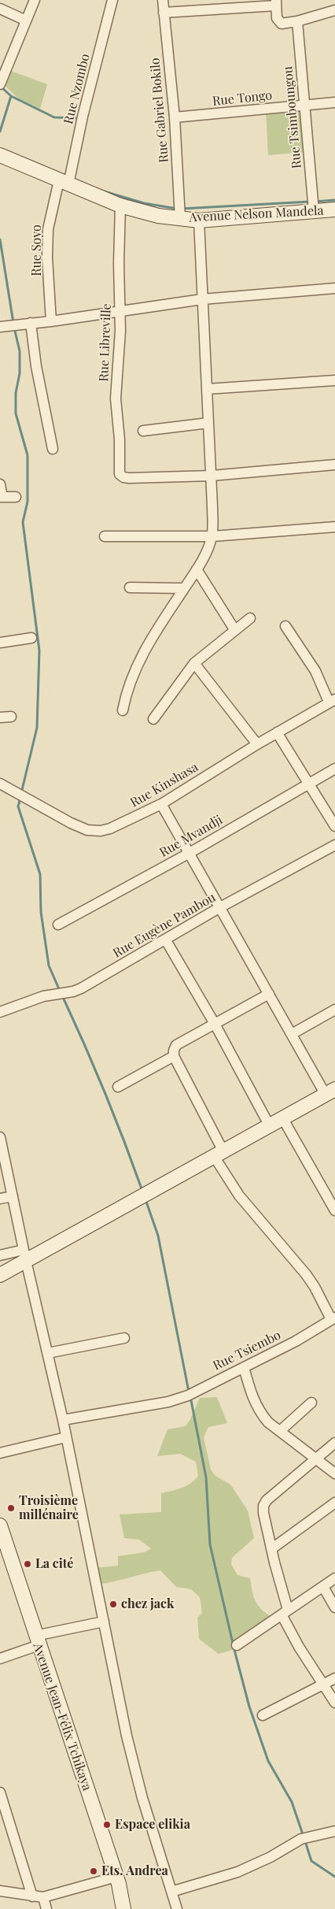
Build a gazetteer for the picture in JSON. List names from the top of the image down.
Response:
{
  "streets": {
    "street": [
      "Rue Nzombo",
      "Rue Tongo",
      "Rue Gabriel Bokilo",
      "Rue Tsimboungou",
      "Avenue Nelson Mandela",
      "Rue Soyo",
      "Rue Libreville",
      "Rue Kinshasa",
      "Rue Mvandji",
      "Rue Eugène Pambou",
      "Rue Tsiembo",
      "Avenue Jean-Félix Tchikaya"
    ]
  },
  "crossings": [
    ["Rue Nzombo", "Avenue Nelson Mandela"],
    ["Rue Nzombo", "Rue Soyo"],
    ["Rue Tongo", "Rue Gabriel Bokilo"],
    ["Rue Tongo", "Rue Tsimboungou"],
    ["Rue Gabriel Bokilo", "Avenue Nelson Mandela"],
    ["Rue Tsimboungou", "Avenue Nelson Mandela"],
    ["Avenue Nelson Mandela", "Rue Soyo"],
    ["Avenue Nelson Mandela", "Rue Libreville"]
  ],
  "places": [
    "Troisième millénaire",
    "La cité",
    "chez jack",
    "Espace elikia",
    "Ets. Andrea"
  ]
}
